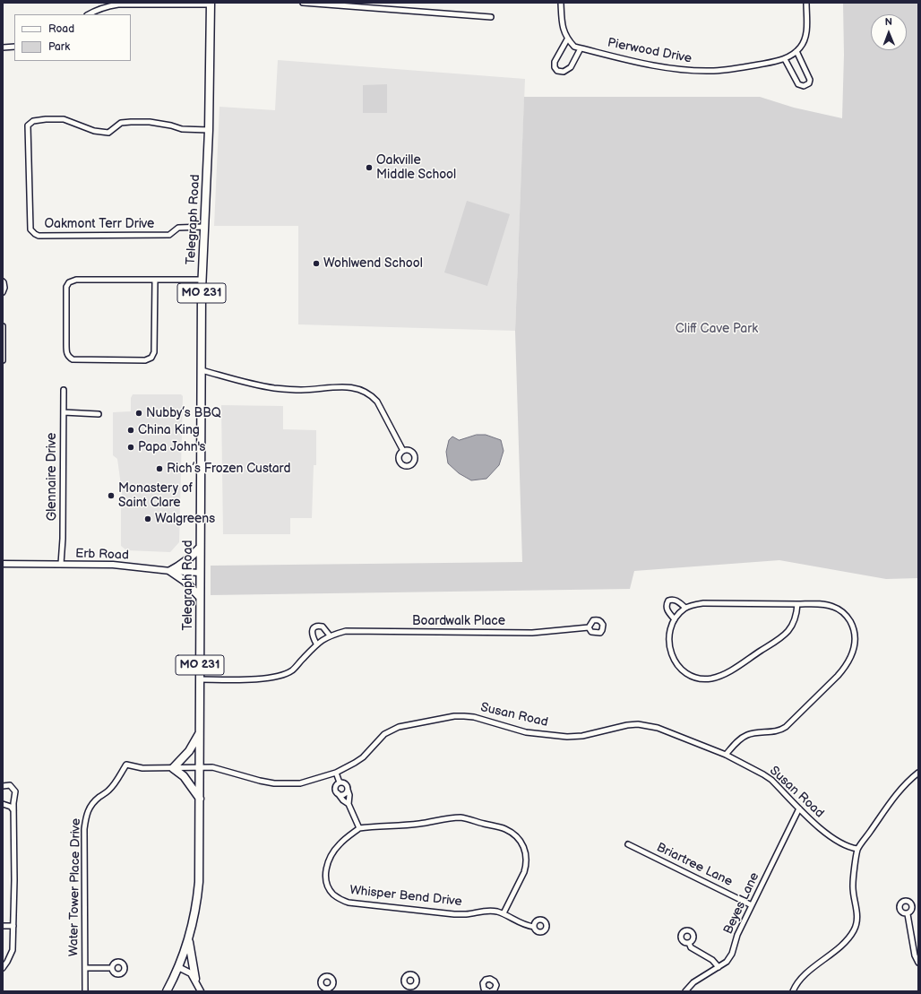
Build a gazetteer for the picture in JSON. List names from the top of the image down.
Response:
{
  "streets": {
    "main road": ["Telegraph Road", "MO 231"],
    "street": [
      "Pierwood Drive",
      "Oakmont Terr Drive",
      "Glennaire Drive",
      "Erb Road",
      "Boardwalk Place",
      "Susan Road",
      "Briartree Lane",
      "Water Tower Place Drive",
      "Whisper Bend Drive",
      "Beyes Lane"
    ]
  },
  "crossings": [
    ["Telegraph Road", "Oakmont Terr Drive"],
    ["Telegraph Road", "Erb Road"],
    ["Telegraph Road", "Boardwalk Place"],
    ["Telegraph Road", "Susan Road"],
    ["Telegraph Road", "Water Tower Place Drive"],
    ["Glennaire Drive", "Erb Road"],
    ["Susan Road", "Water Tower Place Drive"],
    ["Susan Road", "Beyes Lane"],
    ["Briartree Lane", "Beyes Lane"]
  ],
  "parks": ["Cliff Cave Park"],
  "places": [
    "Oakville Middle School",
    "Wohlwend School",
    "Nubby’s BBQ",
    "China King",
    "Papa John's",
    "Rich’s Frozen Custard",
    "Monastery of Saint Clare",
    "Walgreens"
  ],
  "legend": ["Road", "Park"],
  "north": "top"
}
